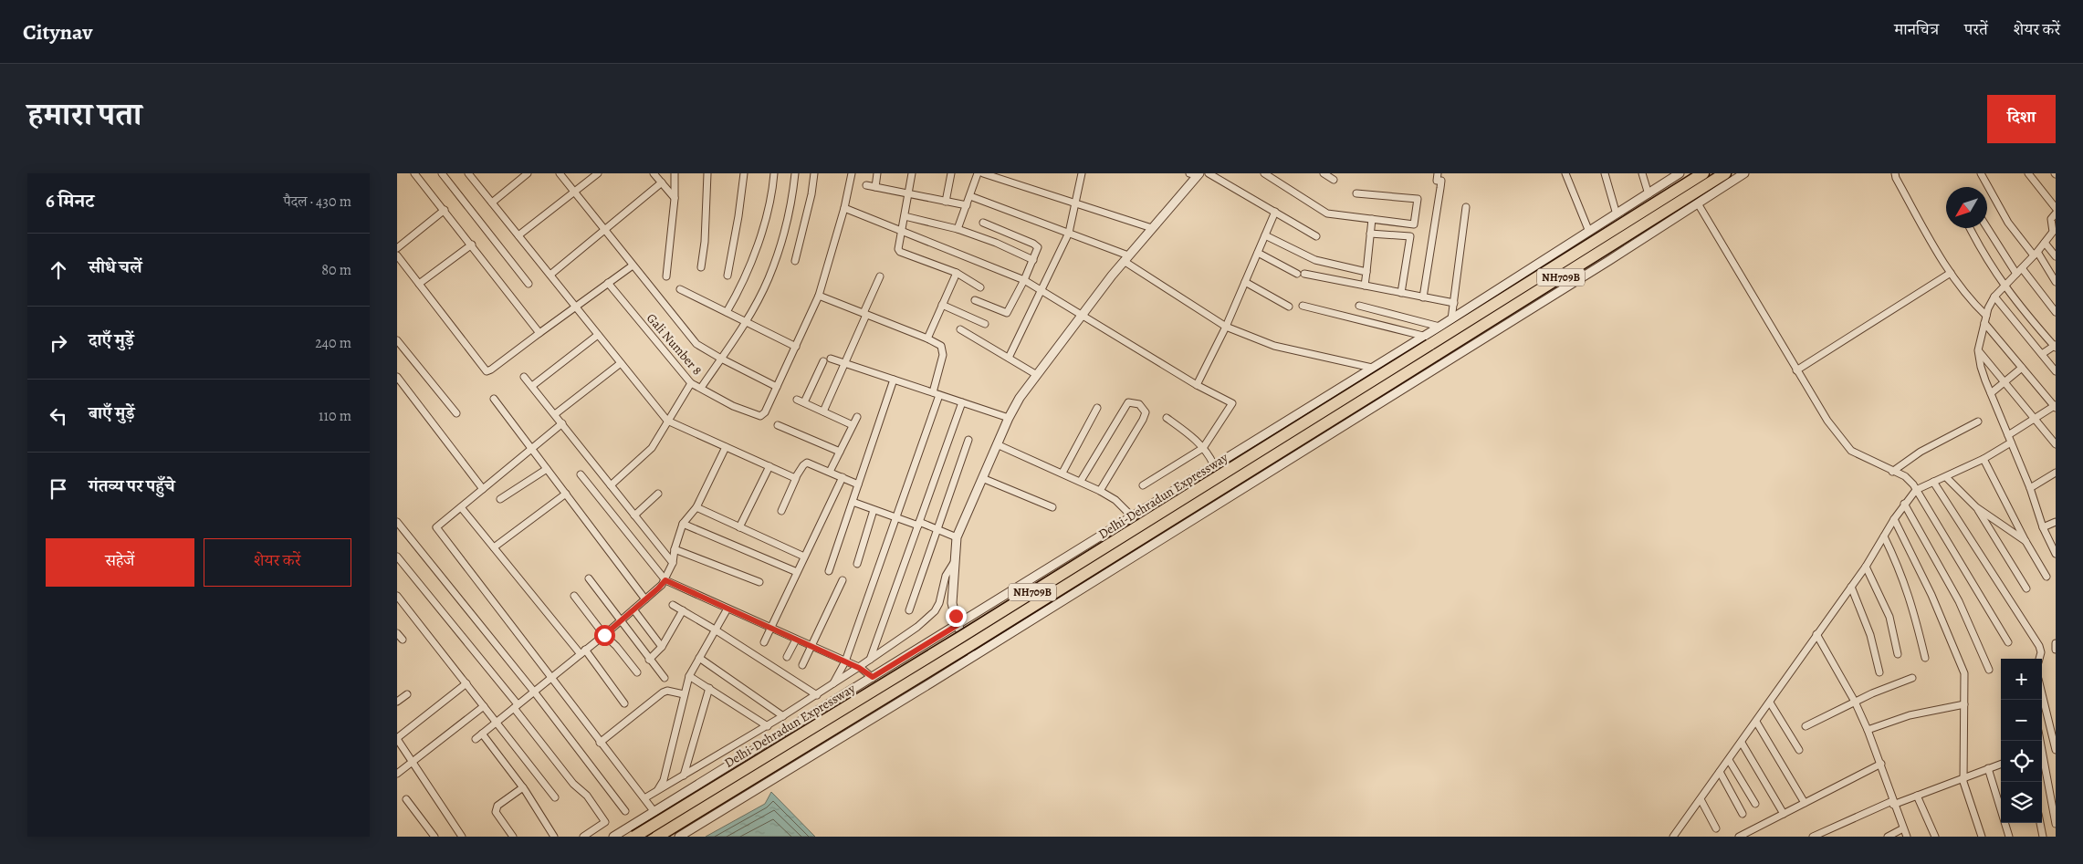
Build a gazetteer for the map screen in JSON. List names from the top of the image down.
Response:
{
  "streets": {
    "highway": ["NH709B", "Delhi-Dehradun Expressway"],
    "street": ["Gali Number 8"]
  },
  "north": "bottom left",
  "page": {
    "header": "Citynav",
    "nav": ["मानचित्र", "परतें", "शेयर करें"],
    "title": "हमारा पता",
    "buttons": [
      "दिशा",
      ["सहेजें", "शेयर करें"]
    ],
    "heading": ["6 मिनट", "पैदल · 430 m"],
    "list": [
      ["सीधे चलें", "80 m"],
      ["दाएँ मुड़ें", "240 m"],
      ["बाएँ मुड़ें", "110 m"],
      "गंतव्य पर पहुँचे"
    ],
    "map_buttons": ["+", "−"]
  }
}
